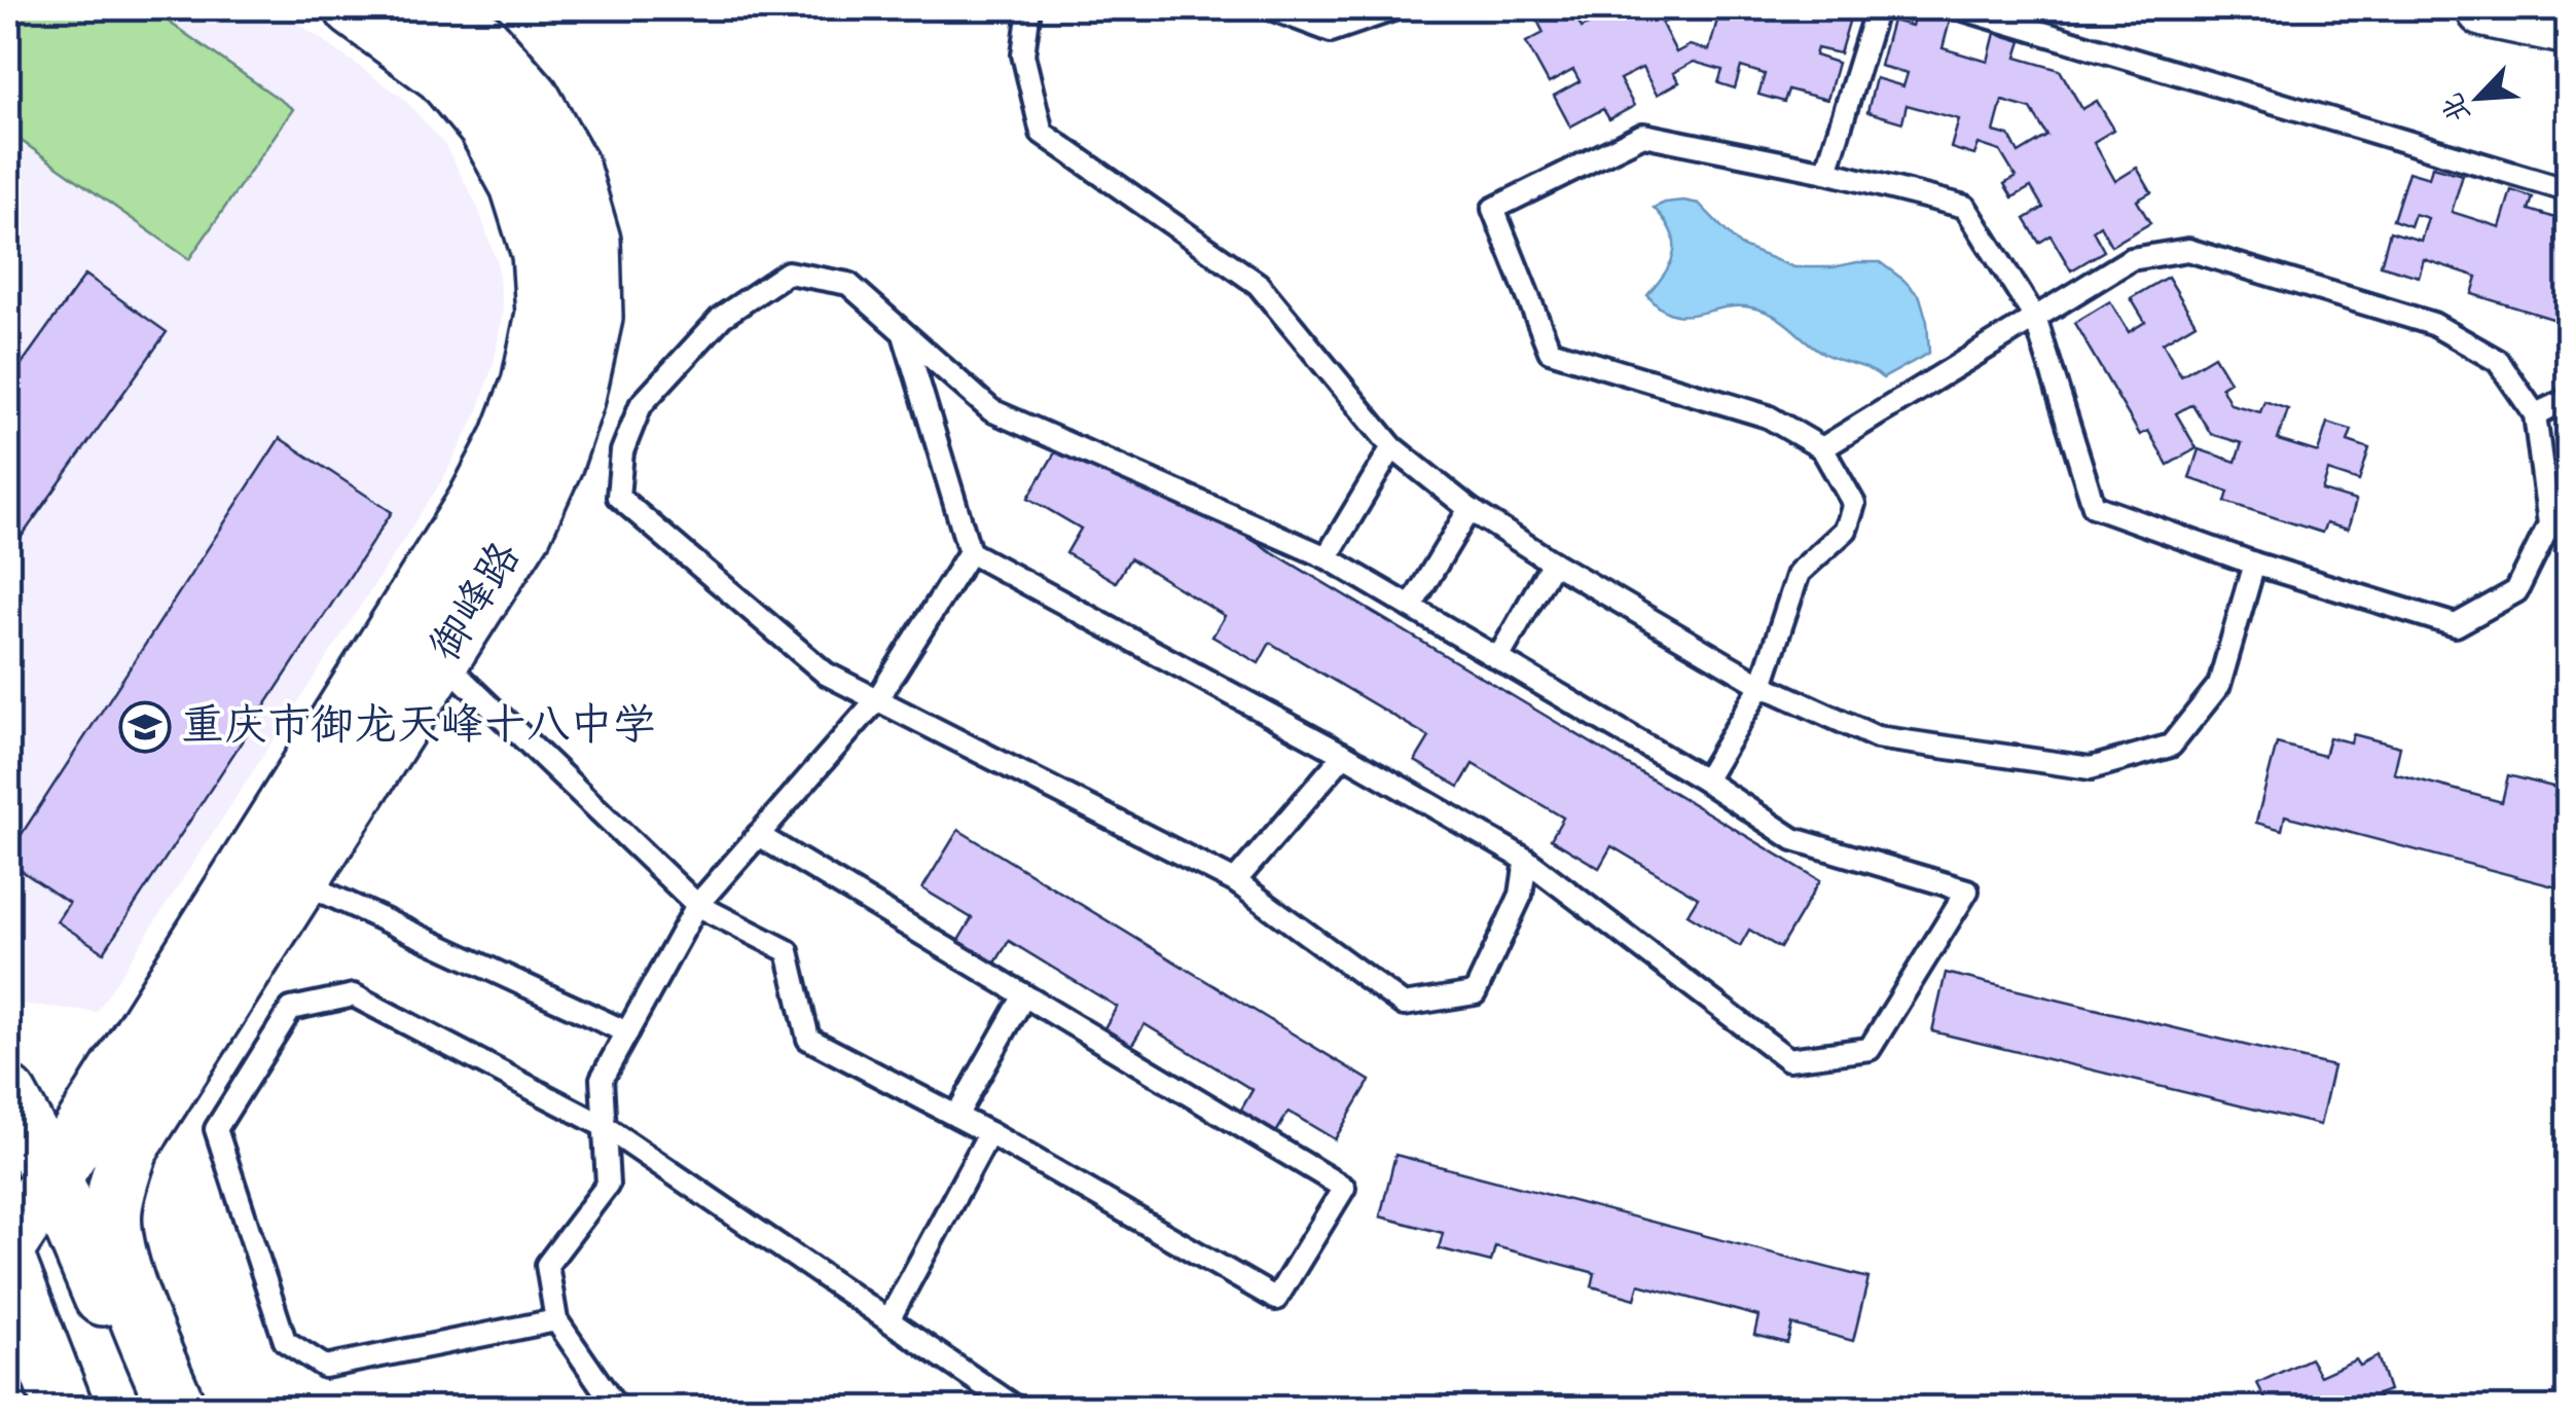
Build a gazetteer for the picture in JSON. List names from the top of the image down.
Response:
{
  "streets": {
    "street": ["御峰路"]
  },
  "places": {
    "school or university": ["重庆市御龙天峰十八中学"]
  },
  "north": "bottom left"
}
